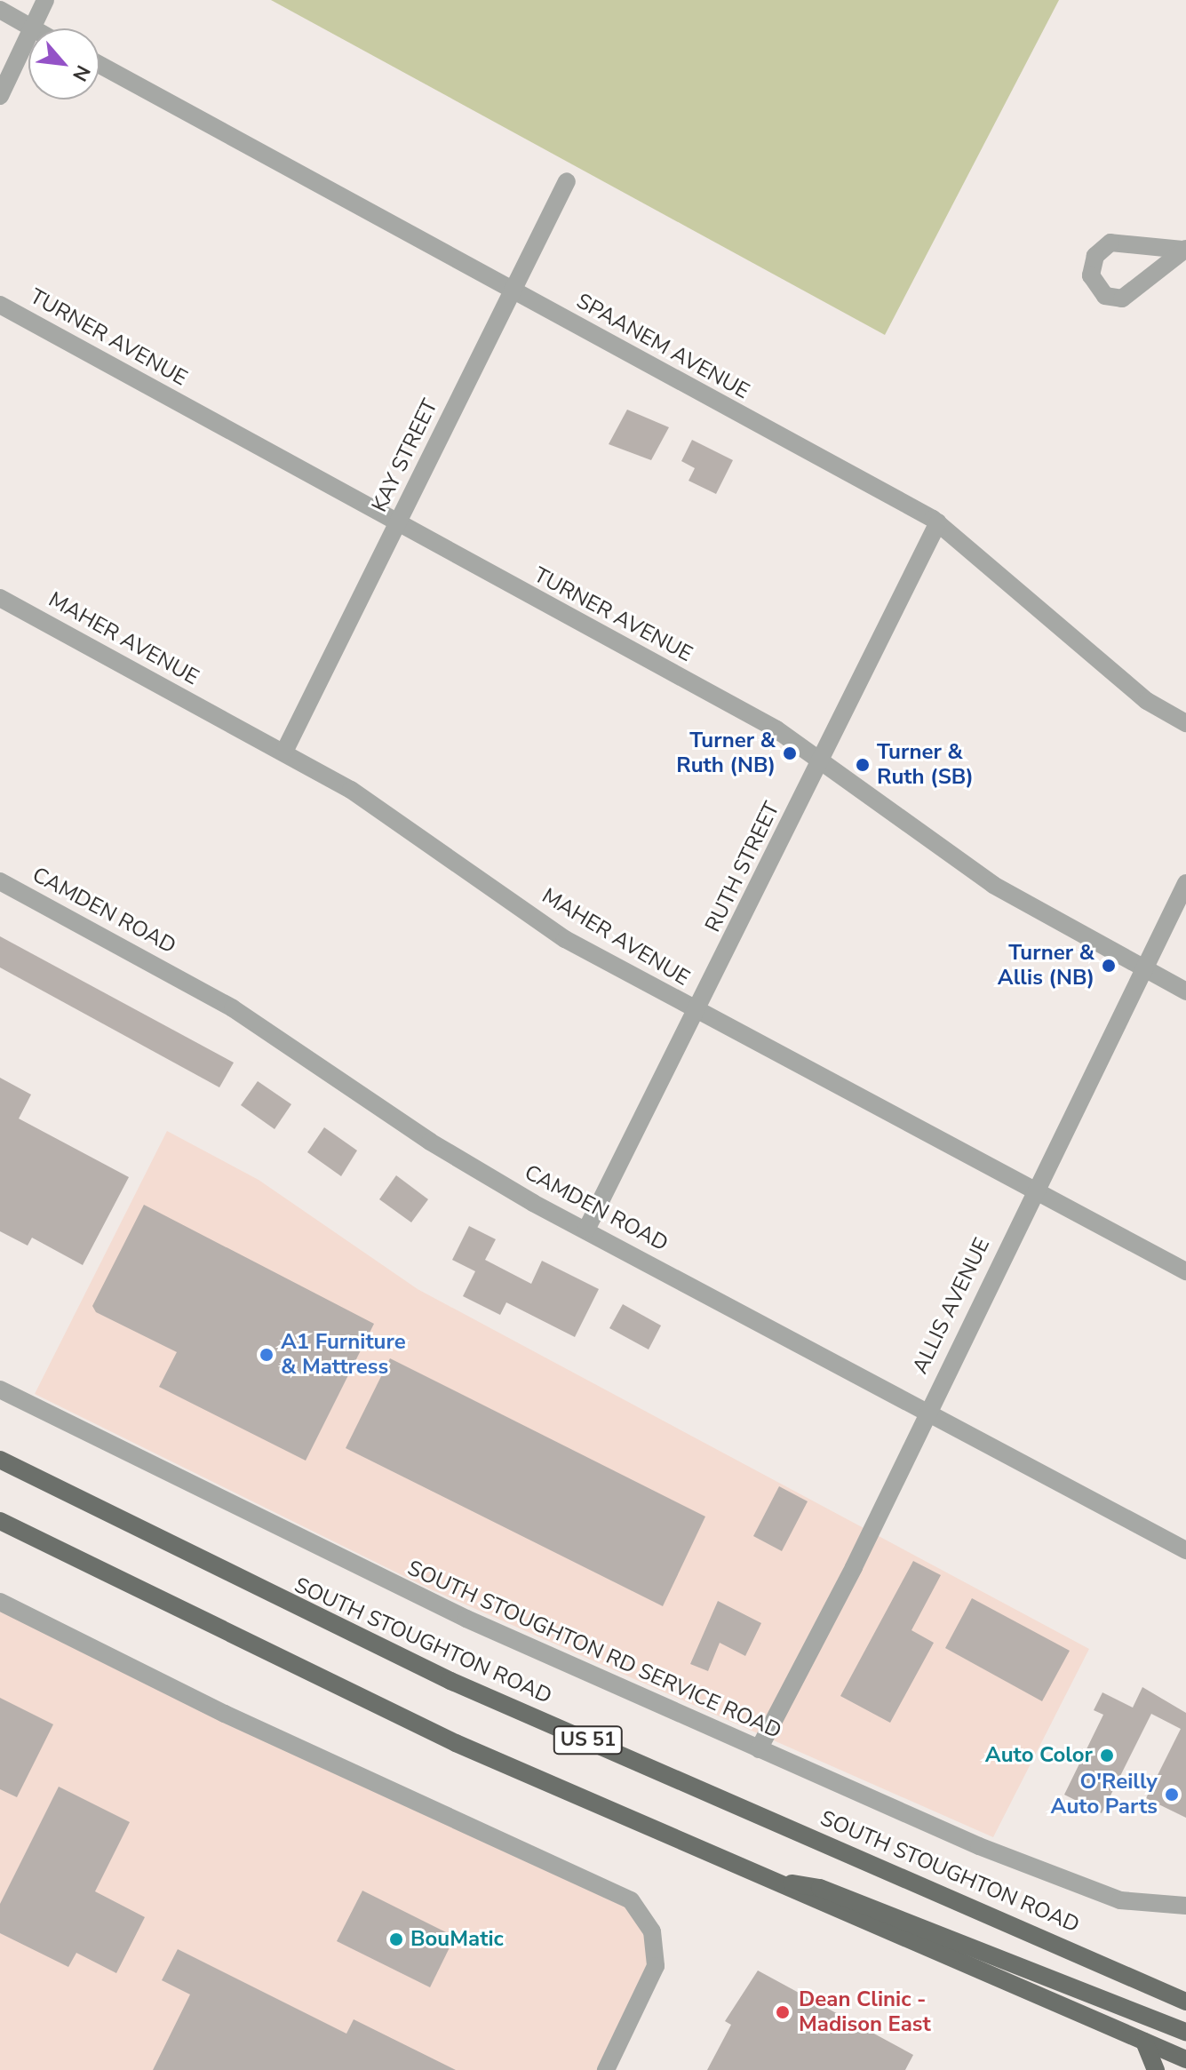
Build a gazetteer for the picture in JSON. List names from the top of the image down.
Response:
{
  "streets": {
    "main road": ["SOUTH STOUGHTON ROAD", "US 51"],
    "street": [
      "TURNER AVENUE",
      "SPAANEM AVENUE",
      "KAY STREET",
      "MAHER AVENUE",
      "RUTH STREET",
      "CAMDEN ROAD",
      "ALLIS AVENUE",
      "SOUTH STOUGHTON RD SERVICE ROAD"
    ]
  },
  "crossings": [
    ["TURNER AVENUE", "KAY STREET"],
    ["TURNER AVENUE", "RUTH STREET"],
    ["TURNER AVENUE", "ALLIS AVENUE"],
    ["SPAANEM AVENUE", "KAY STREET"],
    ["SPAANEM AVENUE", "RUTH STREET"],
    ["KAY STREET", "MAHER AVENUE"],
    ["MAHER AVENUE", "RUTH STREET"],
    ["MAHER AVENUE", "ALLIS AVENUE"],
    ["RUTH STREET", "CAMDEN ROAD"],
    ["CAMDEN ROAD", "ALLIS AVENUE"],
    ["ALLIS AVENUE", "SOUTH STOUGHTON RD SERVICE ROAD"]
  ],
  "places": [
    "Turner & Ruth (NB)",
    "Turner & Ruth (SB)",
    "Turner & Allis (NB)",
    "A1 Furniture & Mattress",
    "Auto Color",
    "O'Reilly Auto Parts",
    "BouMatic",
    "Dean Clinic - Madison East"
  ],
  "north": "bottom right"
}
